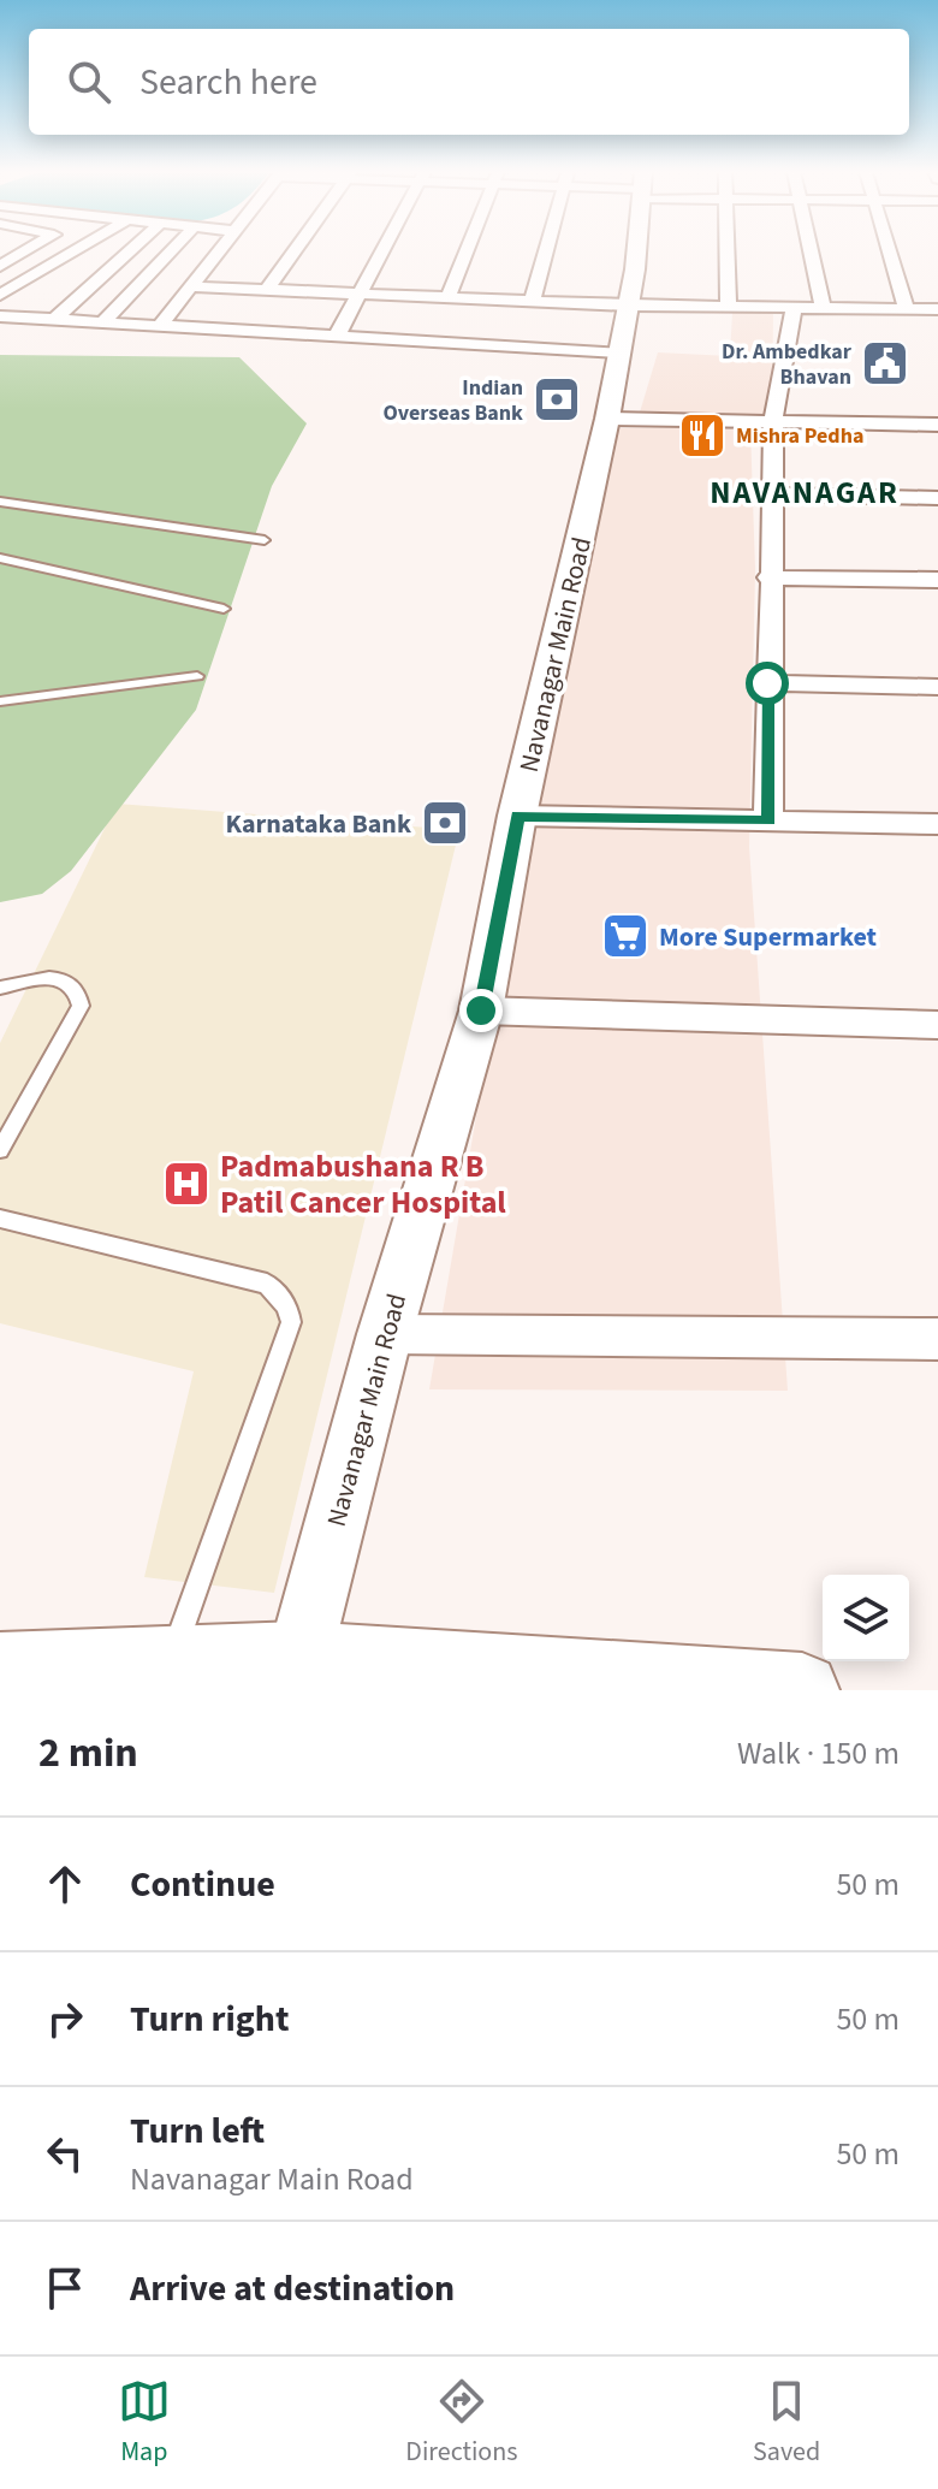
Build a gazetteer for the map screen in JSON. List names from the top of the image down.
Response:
{
  "streets": {
    "main road": ["Navanagar Main Road"]
  },
  "districts": ["NAVANAGAR"],
  "places": {
    "public building": ["Dr. Ambedkar Bhavan"],
    "bank": ["Indian Overseas Bank", "Karnataka Bank"],
    "restaurant": ["Mishra Pedha"],
    "supermarket": ["More Supermarket"],
    "hospital": ["Padmabushana R B Patil Cancer Hospital"]
  },
  "page": {
    "search": "Search here",
    "heading": ["2 min", "Walk · 150 m"],
    "list": [
      ["Continue", "50 m"],
      ["Turn right", "50 m"],
      ["Turn left", "Navanagar Main Road", "50 m"],
      "Arrive at destination"
    ],
    "nav": ["Map", "Directions", "Saved"]
  }
}
